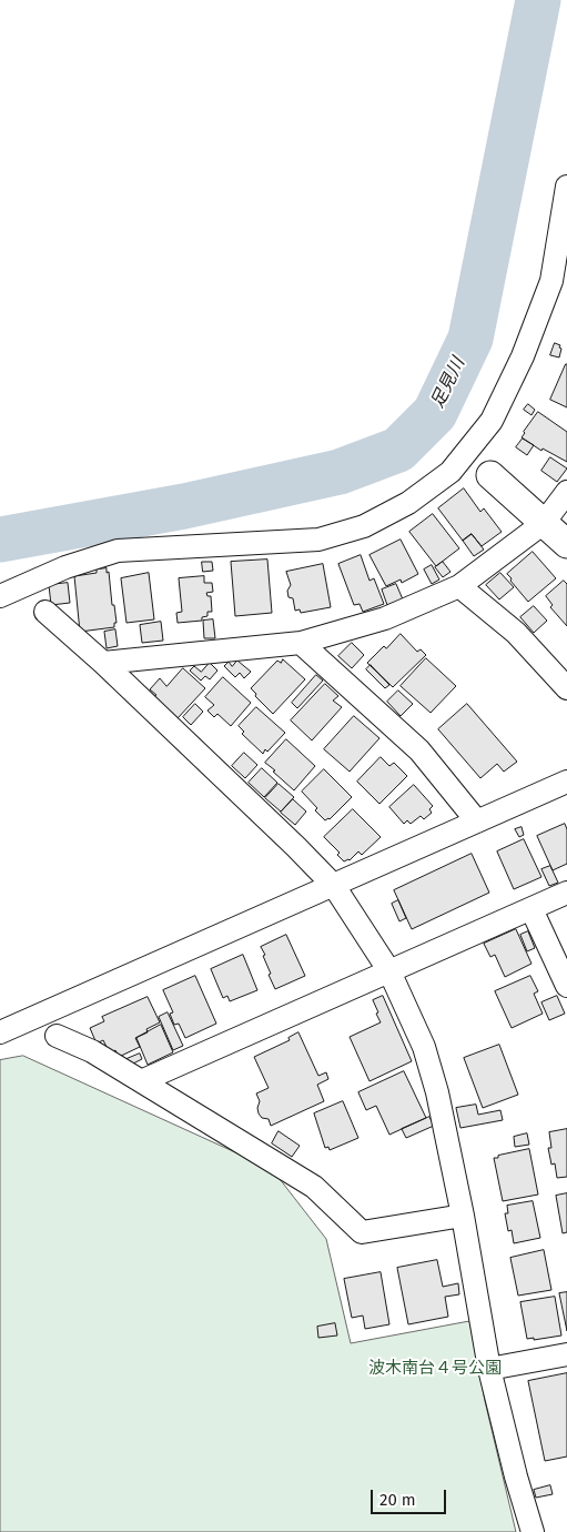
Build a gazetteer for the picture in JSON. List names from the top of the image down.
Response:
{
  "water": ["足見川"],
  "parks": ["波木南台４号公園"],
  "scale_bar": "20 m"
}
